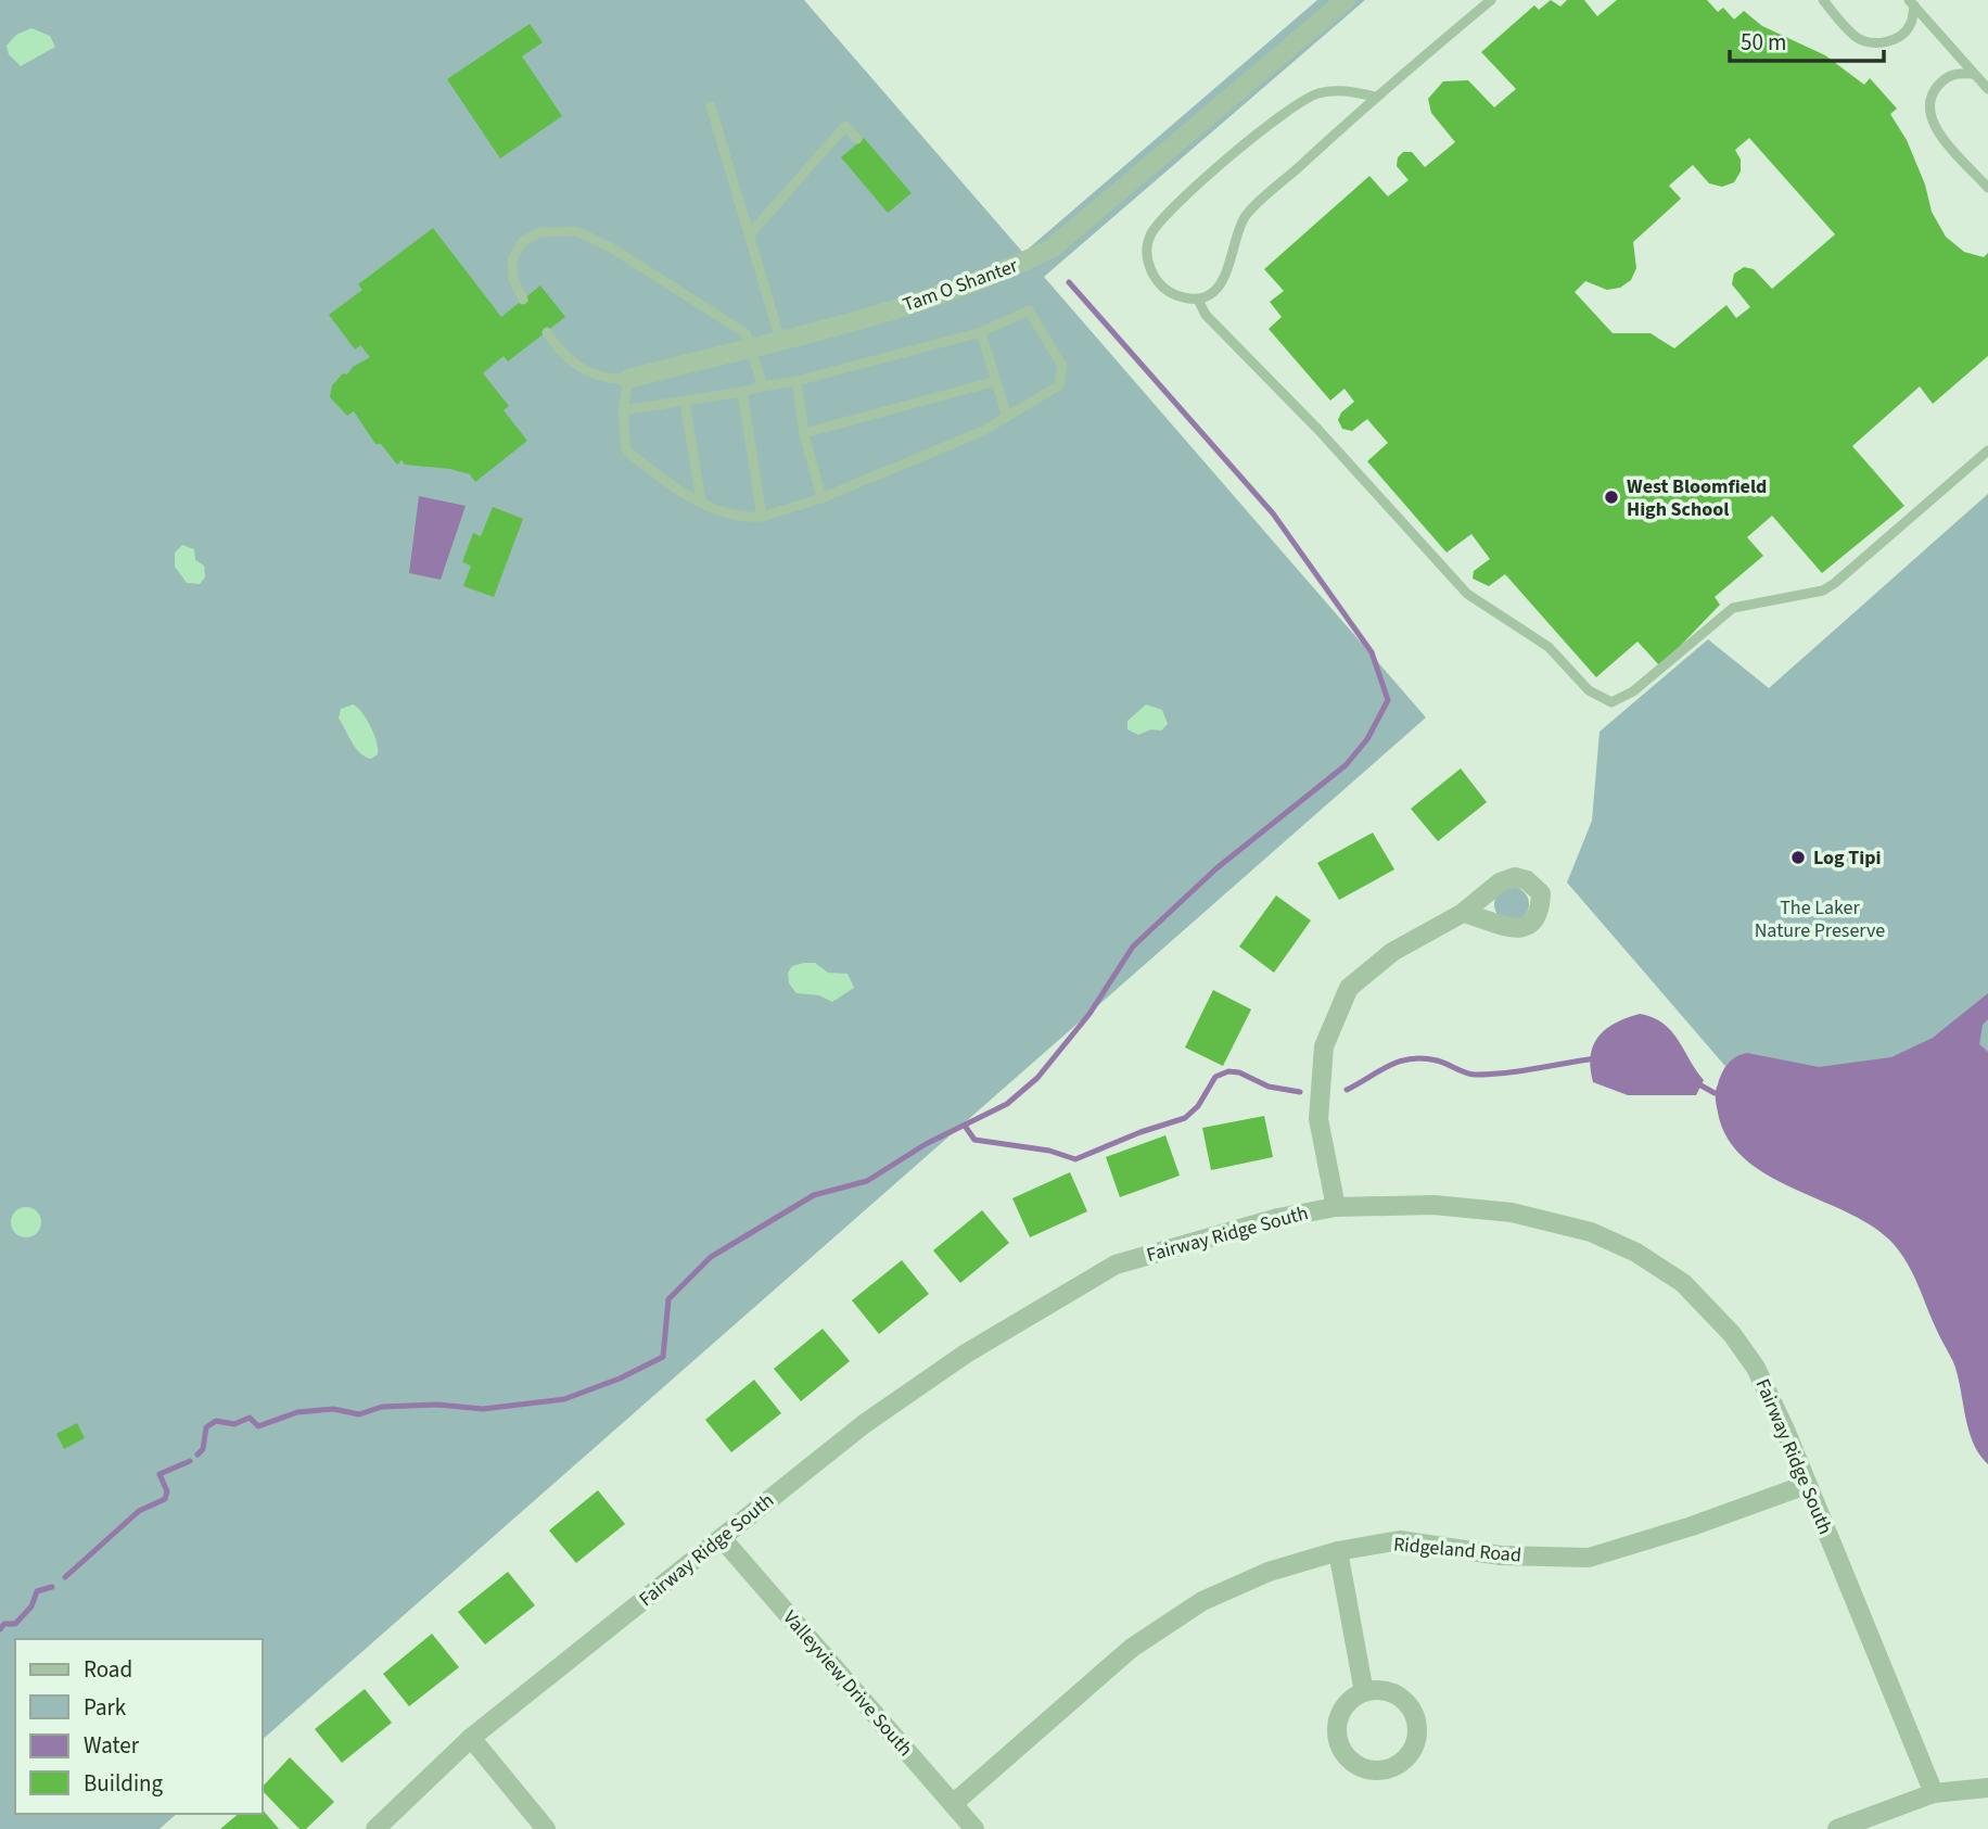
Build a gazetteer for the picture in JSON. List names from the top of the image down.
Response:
{
  "streets": {
    "street": [
      "Tam O Shanter",
      "Fairway Ridge South",
      "Ridgeland Road",
      "Valleyview Drive South"
    ]
  },
  "crossings": [
    ["Fairway Ridge South", "Ridgeland Road"],
    ["Fairway Ridge South", "Valleyview Drive South"],
    ["Ridgeland Road", "Valleyview Drive South"]
  ],
  "parks": ["The Laker Nature Preserve"],
  "places": ["West Bloomfield High School", "Log Tipi"],
  "legend": [
    "Road",
    "Park",
    "Water",
    "Building"
  ],
  "scale_bar": "50 m"
}
